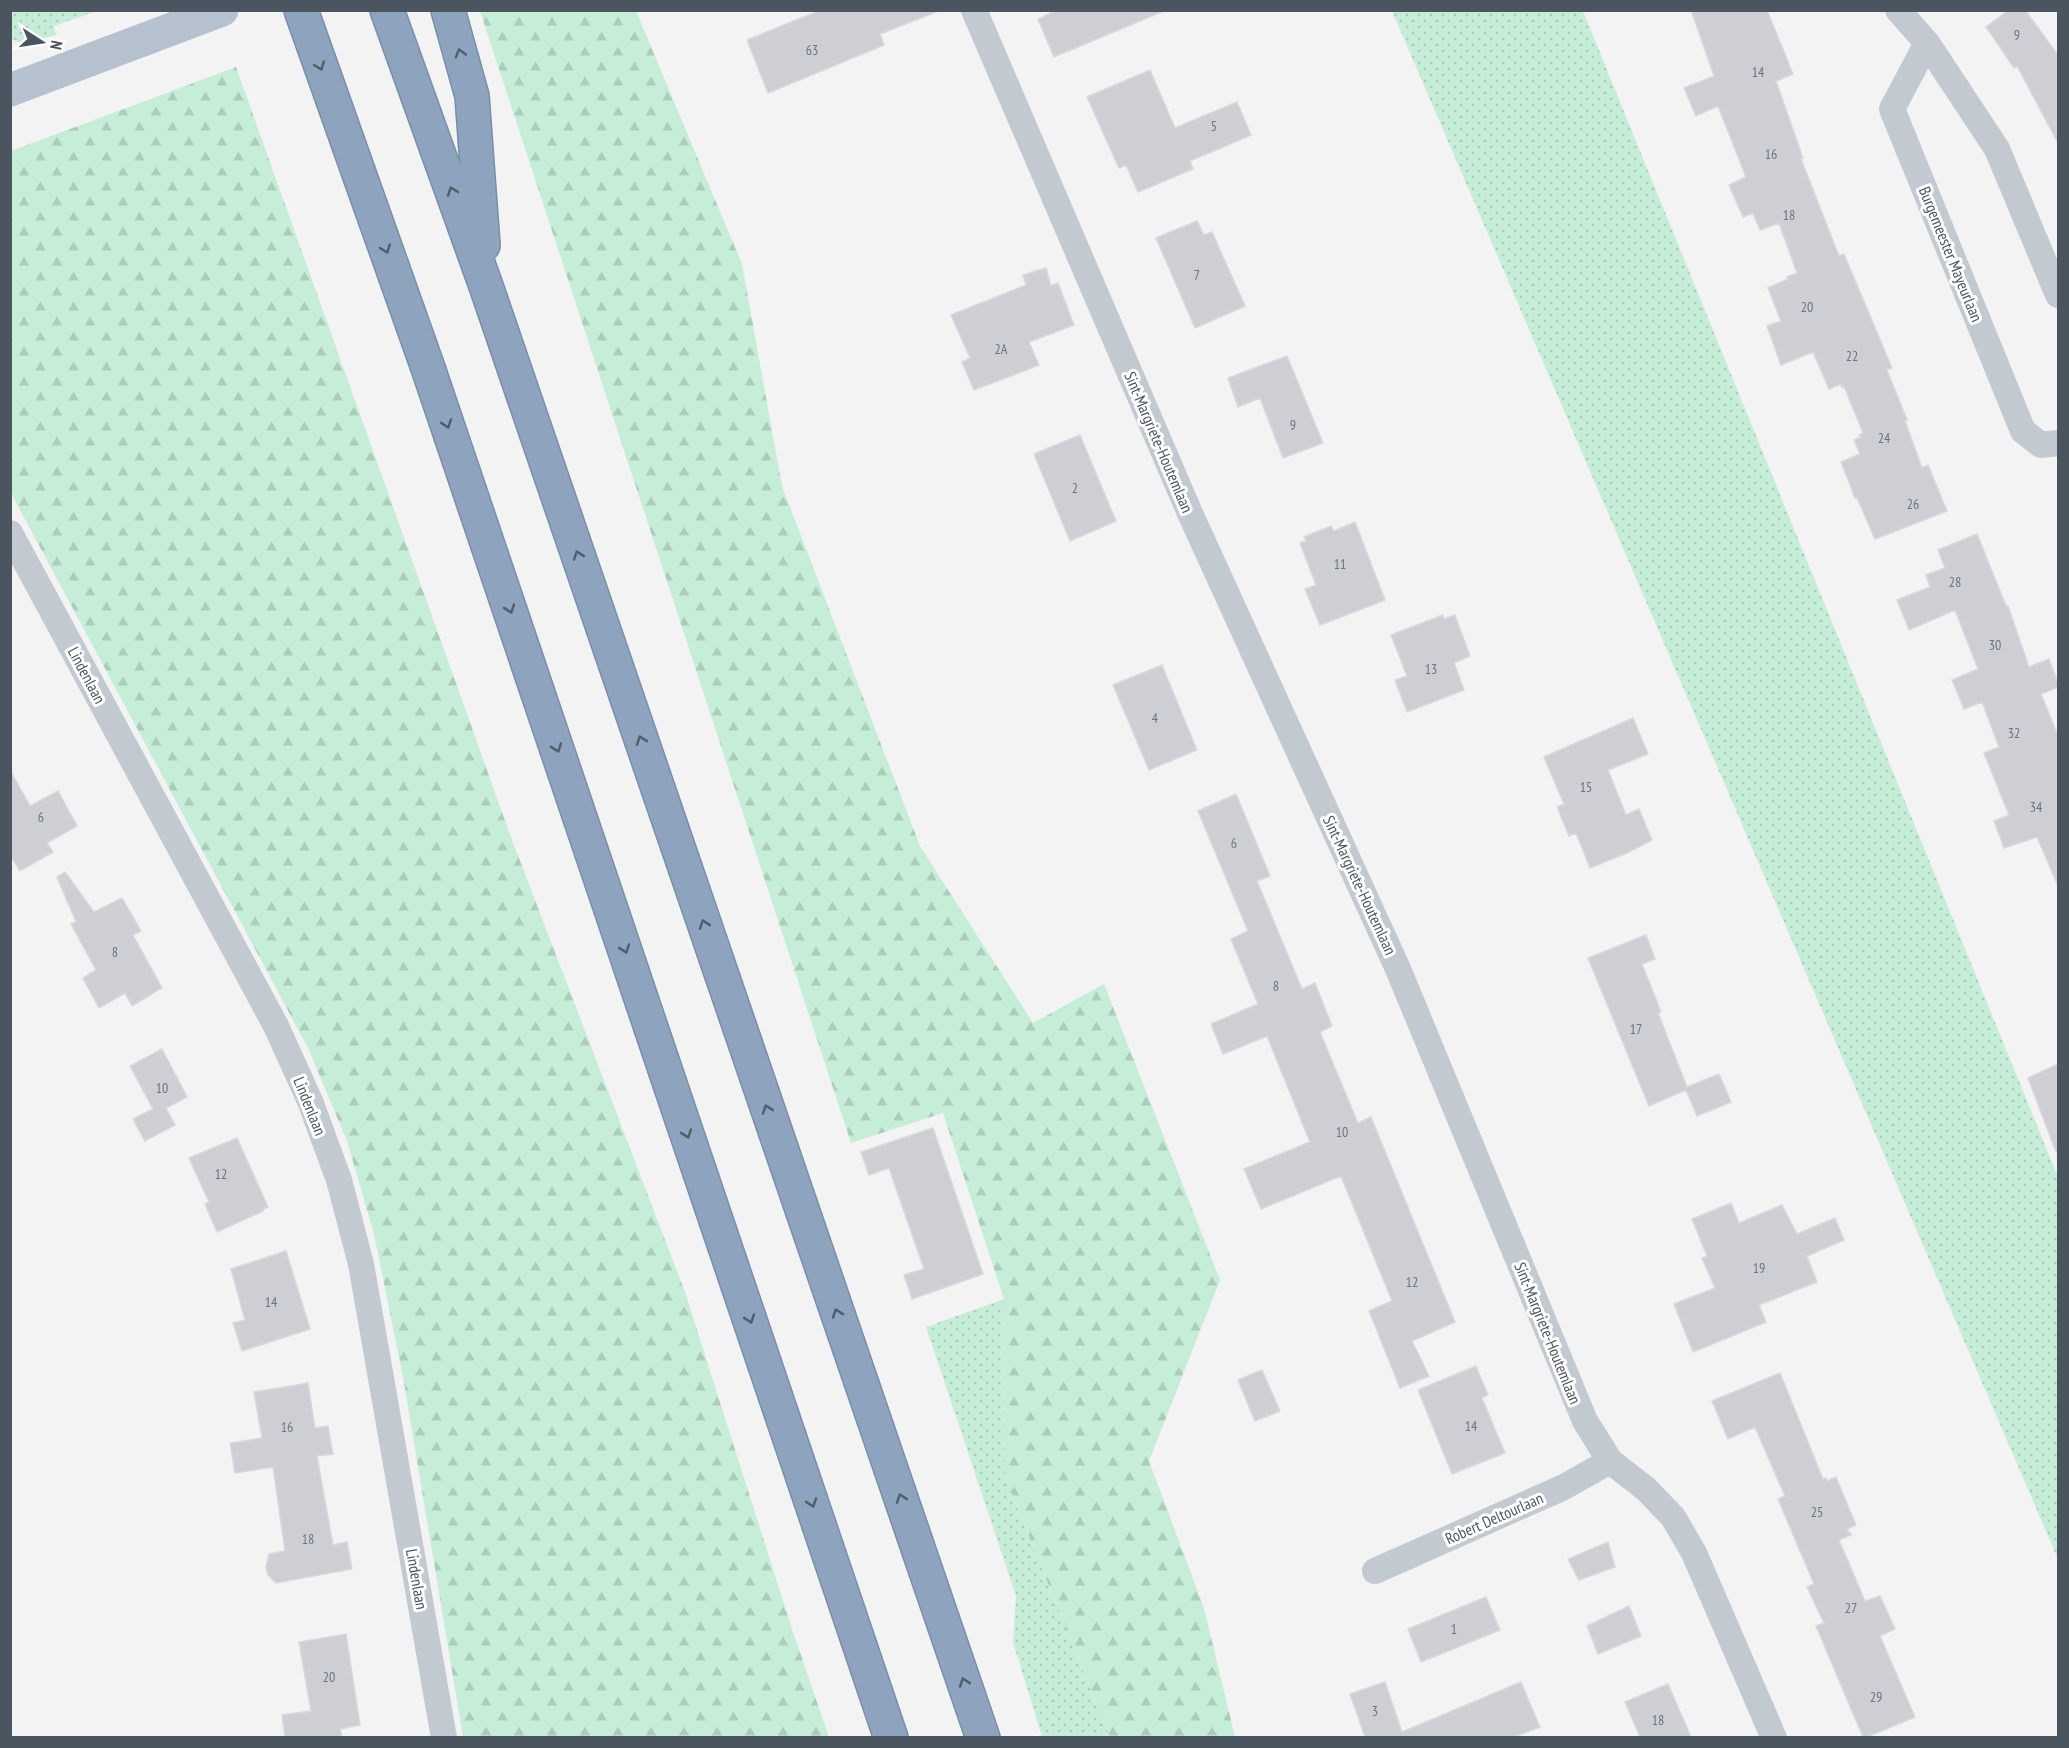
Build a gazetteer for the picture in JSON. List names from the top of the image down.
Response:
{
  "streets": {
    "street": [
      "Burgemeester Mayeurlaan",
      "Sint-Margriete-Houtemlaan",
      "Lindenlaan",
      "Robert Deltourlaan"
    ]
  },
  "crossings": [
    ["Sint-Margriete-Houtemlaan", "Robert Deltourlaan"]
  ],
  "house_numbers": [
    "9",
    "63",
    "14",
    "5",
    "16",
    "18",
    "7",
    "20",
    "2A",
    "22",
    "9",
    "24",
    "2",
    "26",
    "11",
    "28",
    "30",
    "13",
    "4",
    "32",
    "15",
    "34",
    "6",
    "6",
    "8",
    "8",
    "17",
    "10",
    "10",
    "12",
    "19",
    "12",
    "14",
    "14",
    "16",
    "25",
    "18",
    "27",
    "1",
    "20",
    "29",
    "3",
    "18"
  ],
  "north": "right"
}
